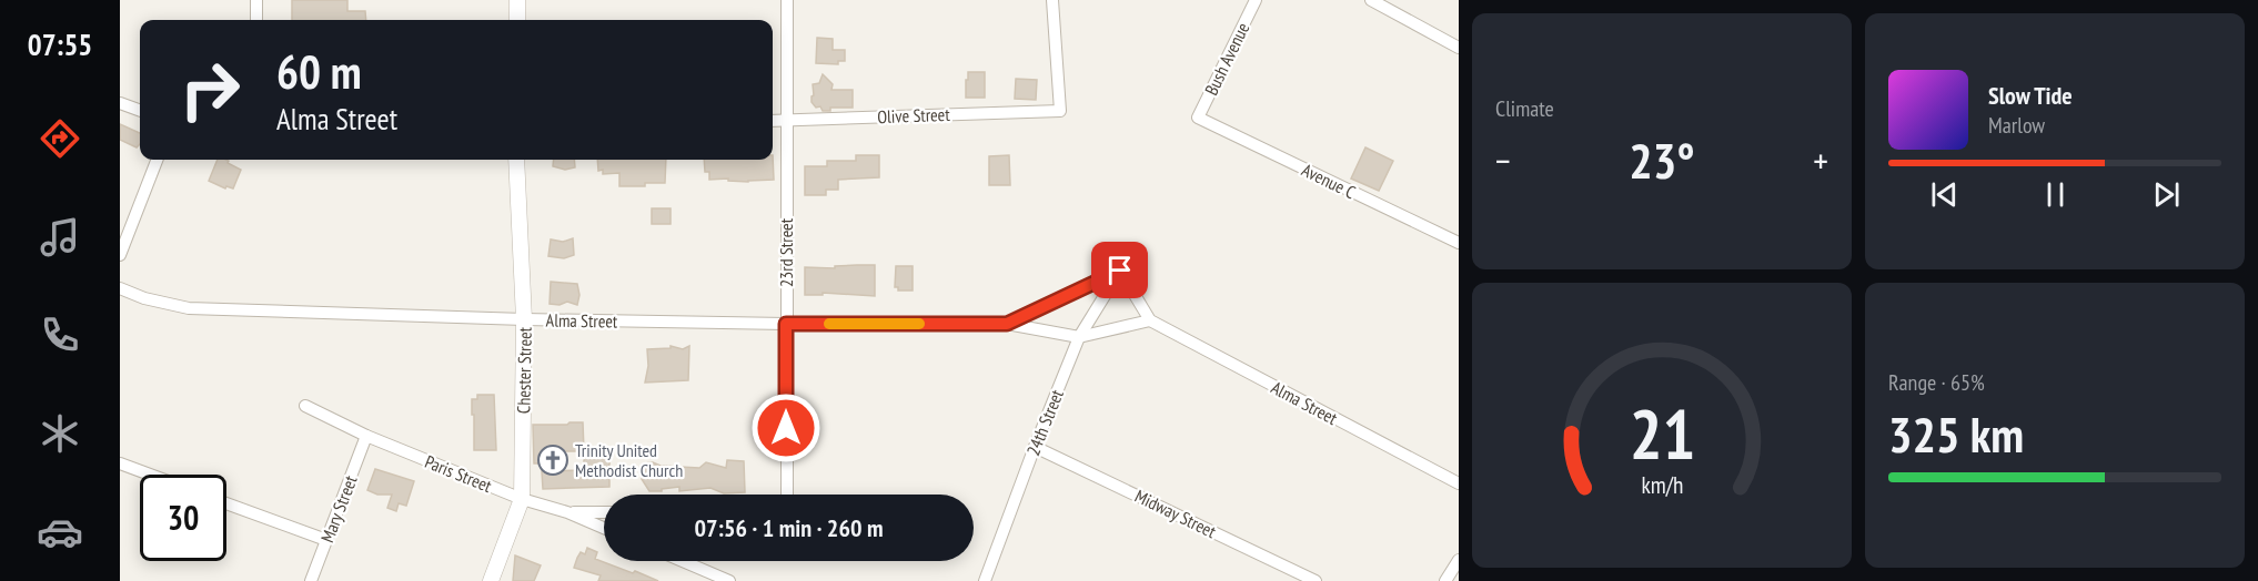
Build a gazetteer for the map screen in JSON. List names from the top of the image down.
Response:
{
  "streets": {
    "street": [
      "Bush Avenue",
      "Olive Street",
      "Avenue C",
      "23rd Street",
      "Alma Street",
      "Chester Street",
      "24th Street",
      "Paris Street",
      "Mary Street",
      "Midway Street"
    ]
  },
  "crossings": [
    ["Bush Avenue", "Avenue C"],
    ["Olive Street", "23rd Street"],
    ["23rd Street", "Alma Street"],
    ["Alma Street", "Chester Street"],
    ["Alma Street", "24th Street"],
    ["Chester Street", "Paris Street"],
    ["24th Street", "Midway Street"],
    ["Paris Street", "Mary Street"]
  ],
  "places": {
    "church": ["Trinity United Methodist Church"]
  },
  "page": {
    "tabs": "07:55",
    "tile": [
      "Climate",
      ["Range · 65%", "325 km"]
    ],
    "turn": ["60 m", "Alma Street"],
    "song": ["Slow Tide", "Marlow"],
    "heat": ["−", "23°", "+"],
    "limit": "30",
    "trip": "07:56 · 1 min · 260 m",
    "gauge": ["21", "km/h"]
  }
}
